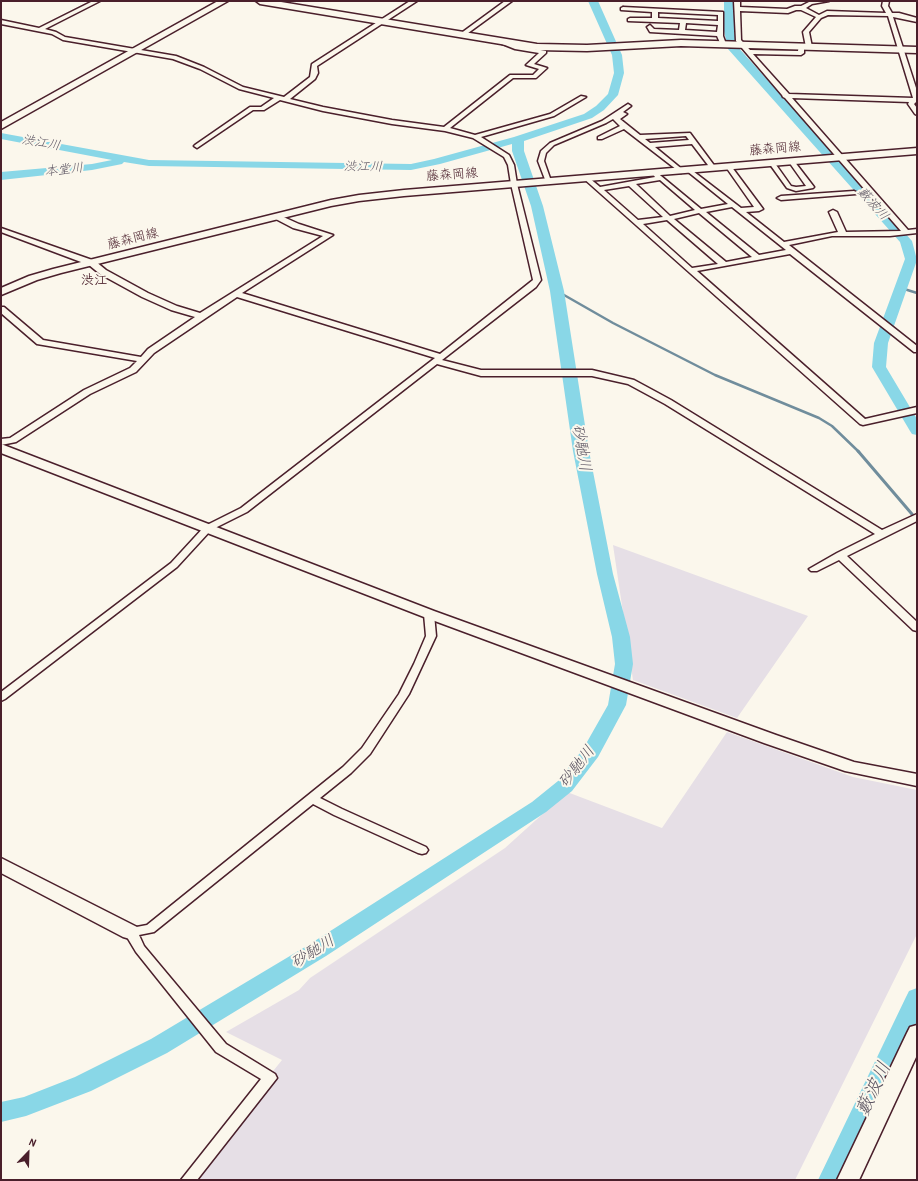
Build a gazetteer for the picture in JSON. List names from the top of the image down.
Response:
{
  "streets": {
    "street": ["藤森岡線"]
  },
  "districts": ["渋江"],
  "water": [
    "渋江川",
    "本堂川",
    "藪波川",
    "砂馳川"
  ],
  "north": "top right"
}
